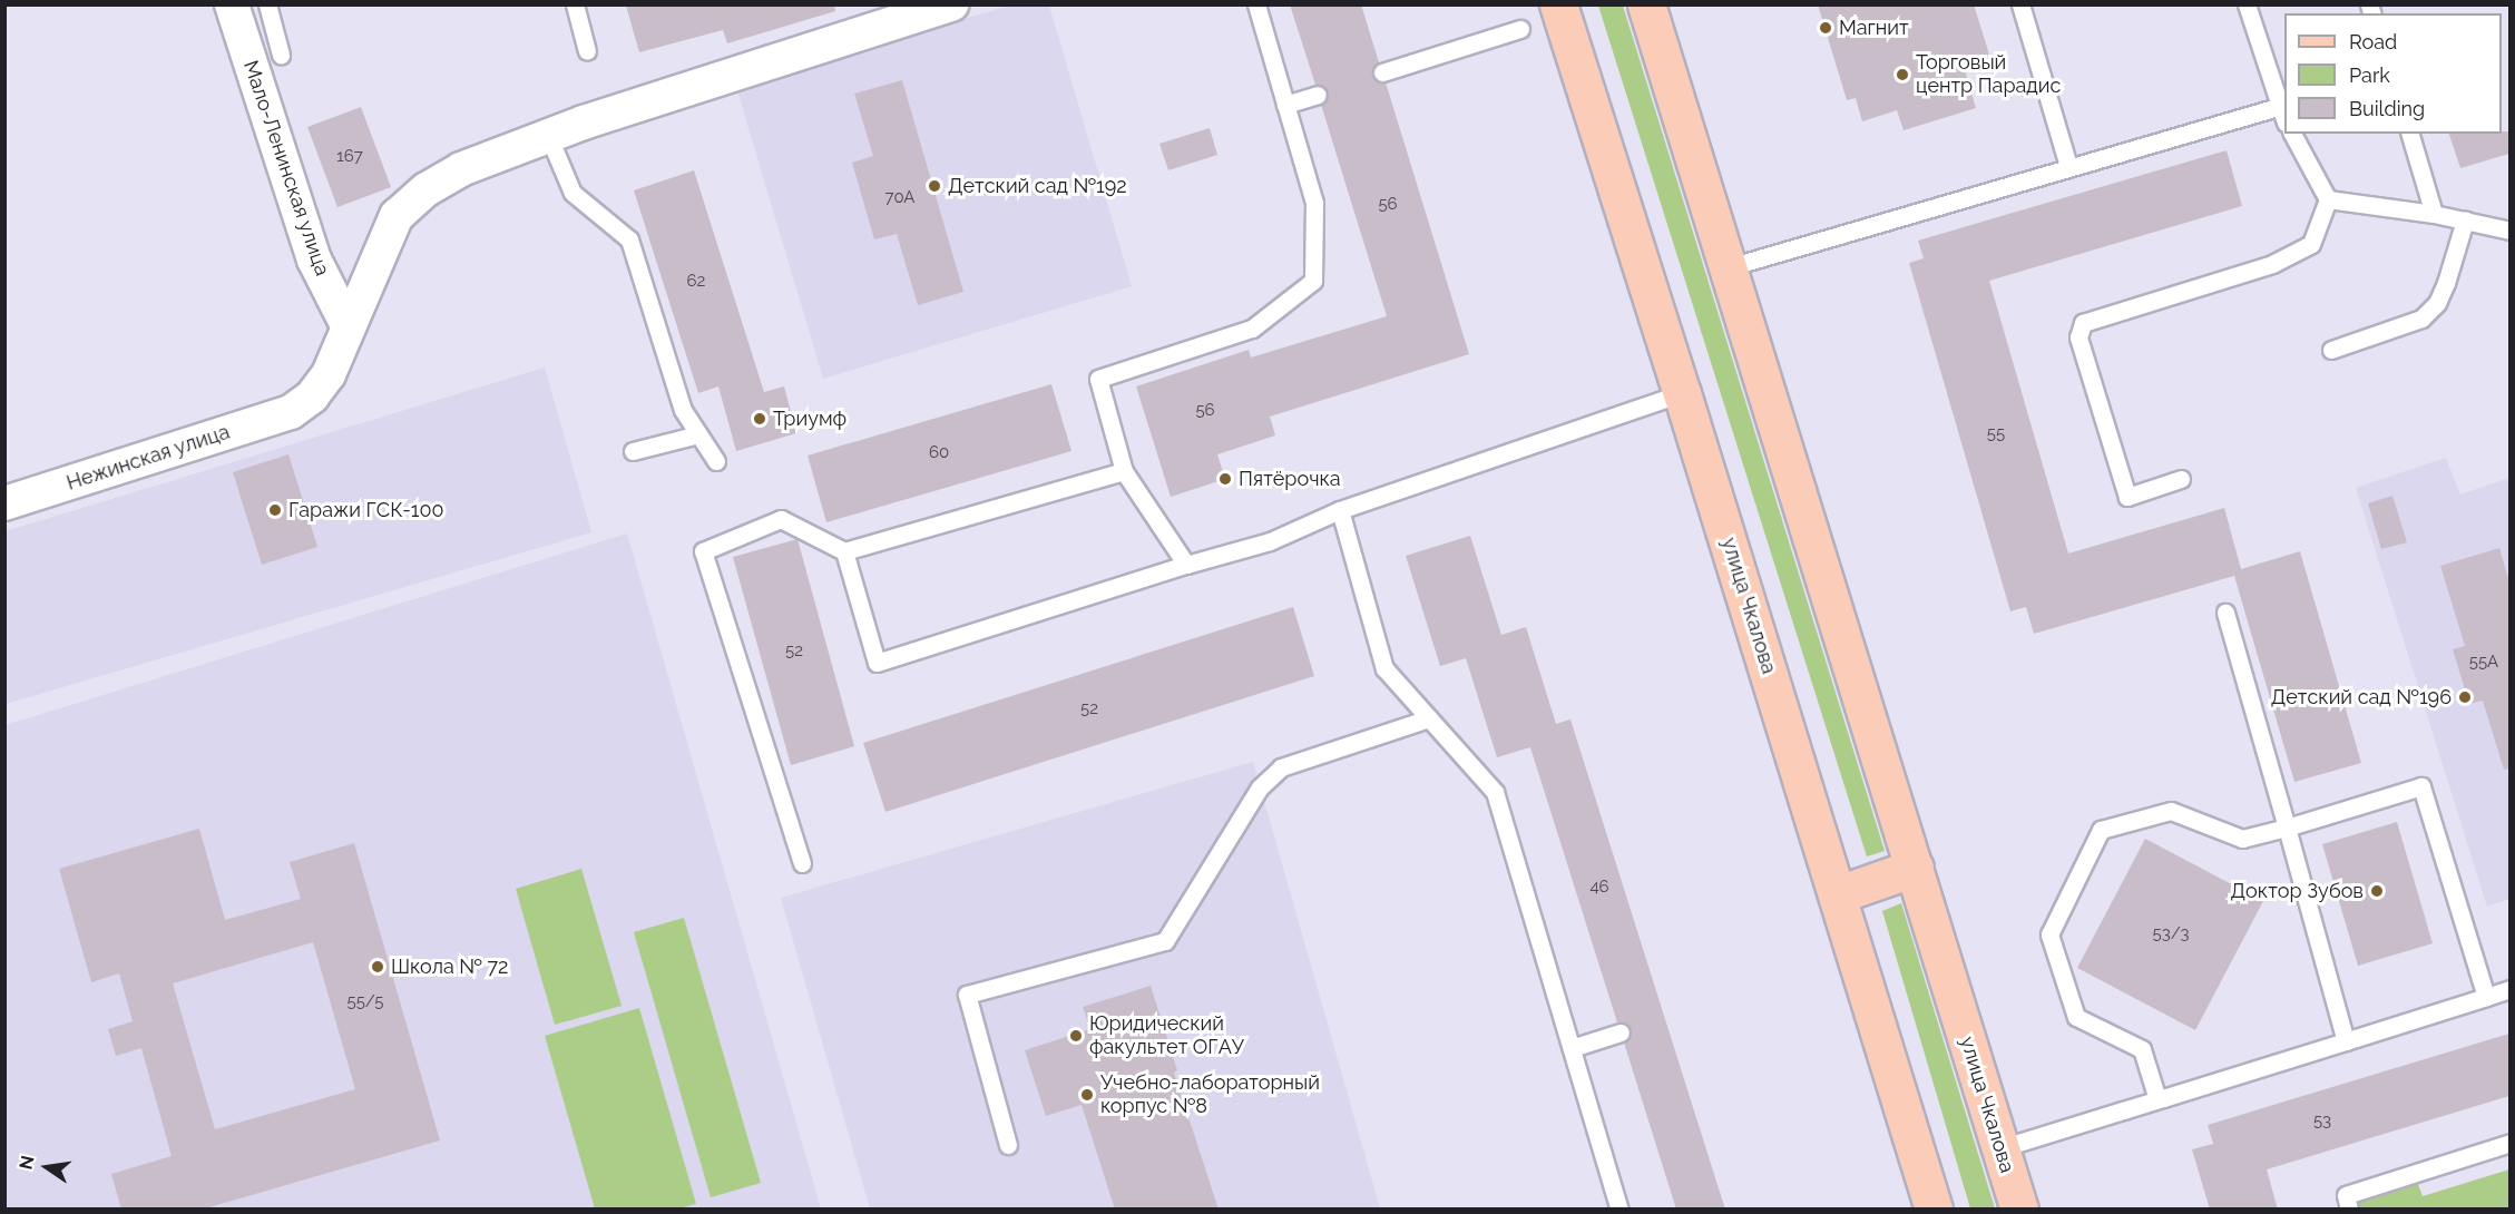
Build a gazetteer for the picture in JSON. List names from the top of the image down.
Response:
{
  "streets": {
    "main road": ["улица Чкалова"],
    "street": ["Мало-Ленинская улица", "Нежинская улица"]
  },
  "crossings": [
    ["Мало-Ленинская улица", "Нежинская улица"]
  ],
  "places": [
    "Магнит",
    "Торговый центр Парадис",
    "Детский сад №192",
    "Триумф",
    "Пятёрочка",
    "Гаражи ГСК-100",
    "Детский сад №196",
    "Доктор Зубов",
    "Школа № 72",
    "Юридический факультет ОГАУ",
    "Учебно-лабораторный корпус №8"
  ],
  "house_numbers": [
    "167",
    "70А",
    "56",
    "62",
    "56",
    "55",
    "60",
    "52",
    "55А",
    "52",
    "46",
    "53/3",
    "55/5",
    "53"
  ],
  "legend": ["Road", "Park", "Building"],
  "north": "left"
}
